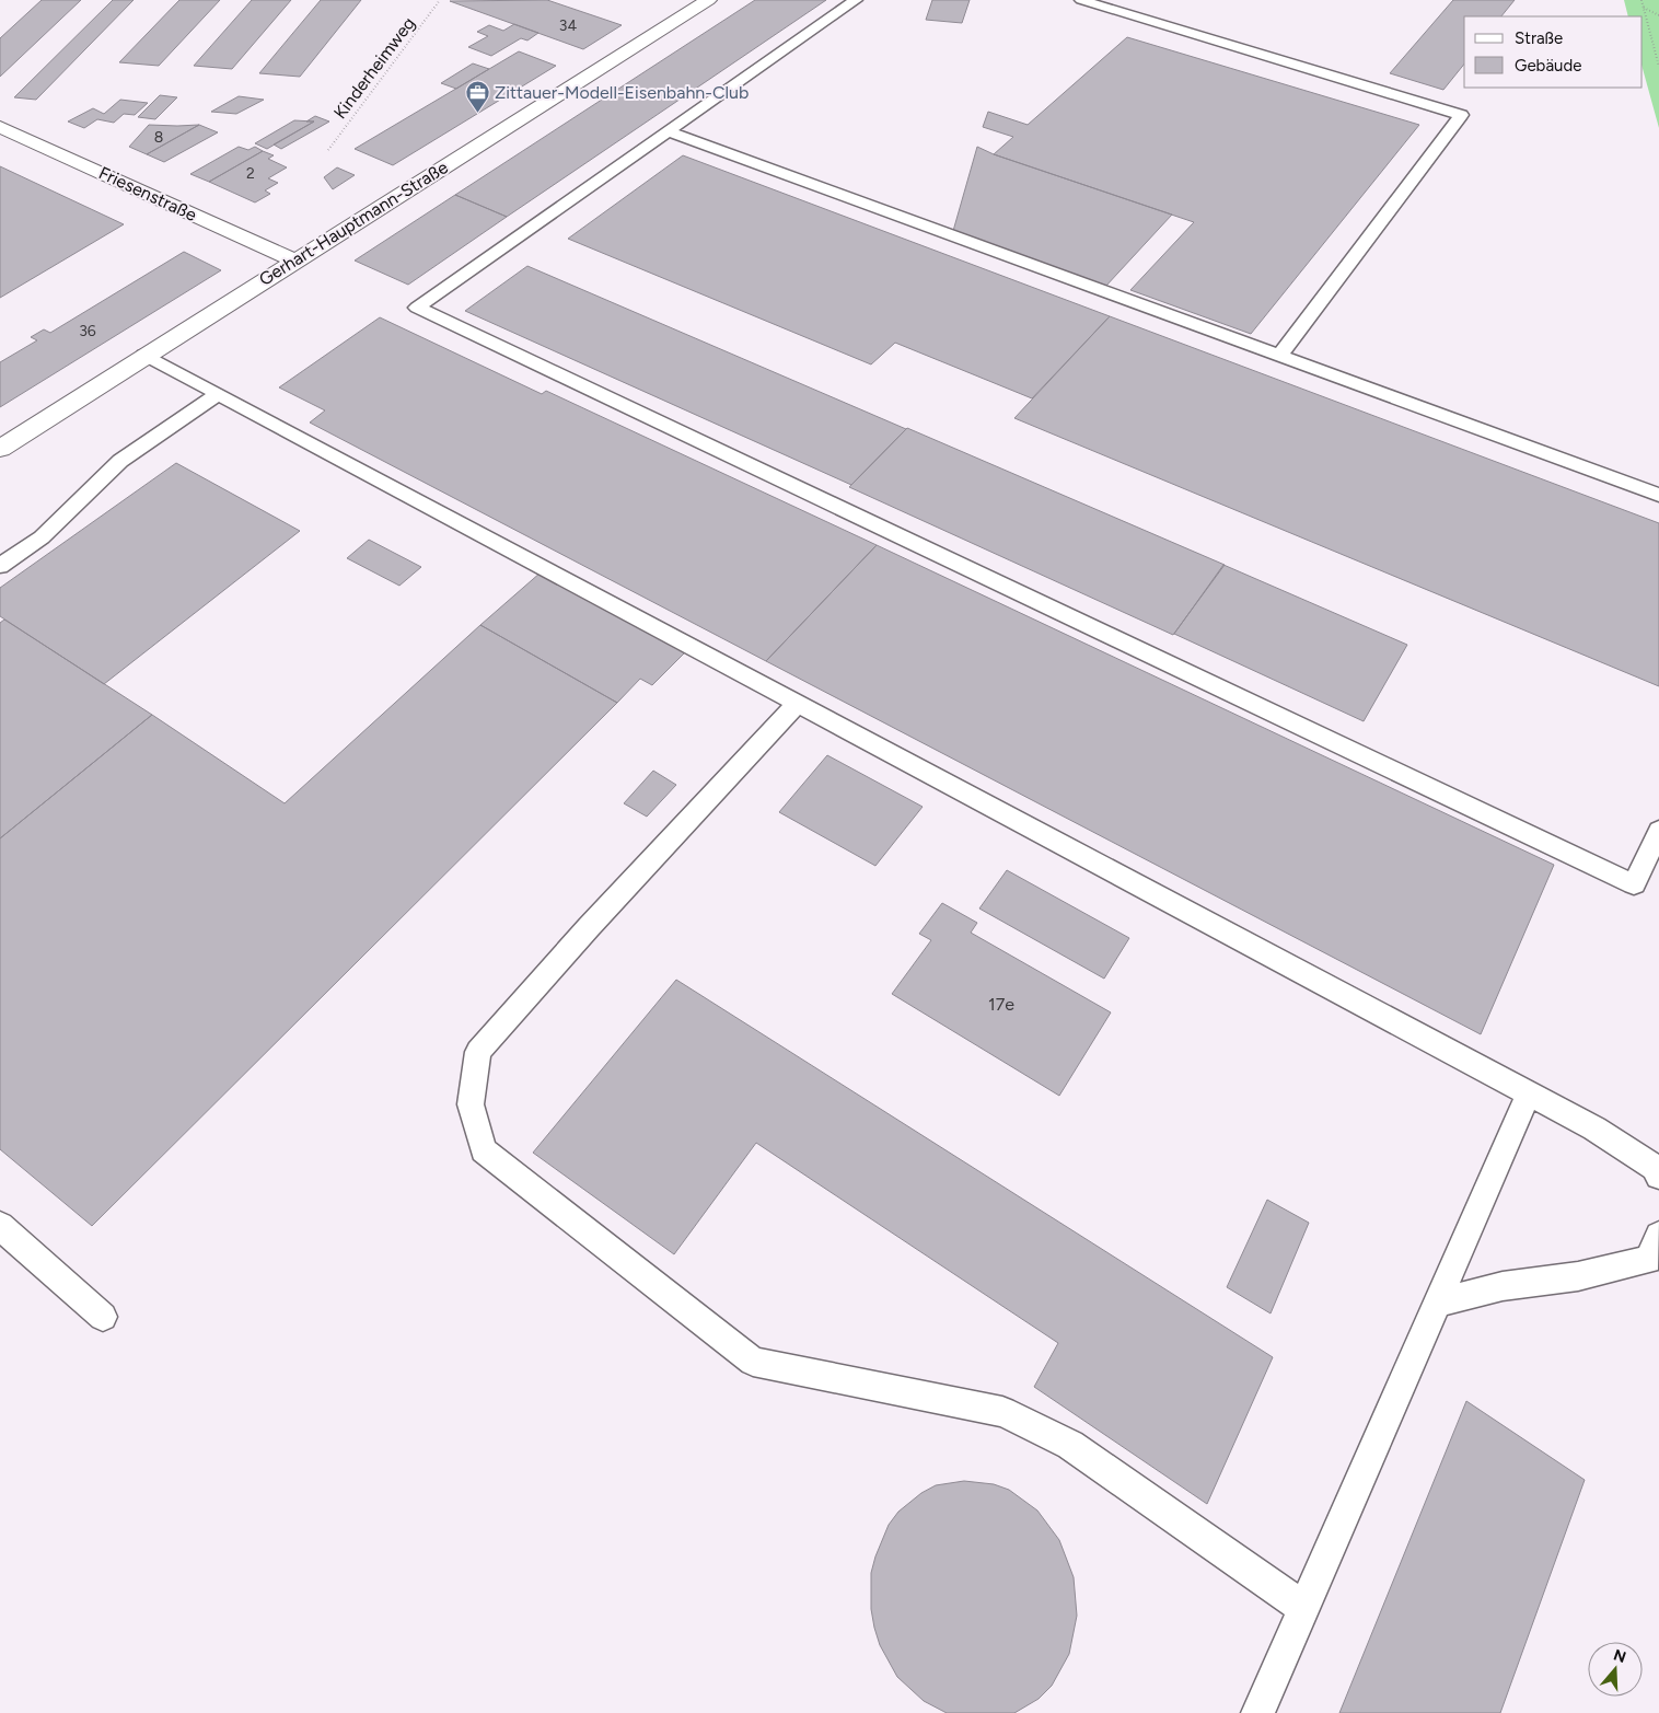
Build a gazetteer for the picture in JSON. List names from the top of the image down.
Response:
{
  "streets": {
    "street": ["Friesenstraße", "Gerhart-Hauptmann-Straße"],
    "path": ["Kinderheimweg"]
  },
  "crossings": [
    ["Friesenstraße", "Gerhart-Hauptmann-Straße"]
  ],
  "places": {
    "office": ["Zittauer-Modell-Eisenbahn-Club"]
  },
  "house_numbers": [
    "34",
    "8",
    "2",
    "36",
    "17e"
  ],
  "legend": ["Straße", "Gebäude"],
  "north": "top"
}
